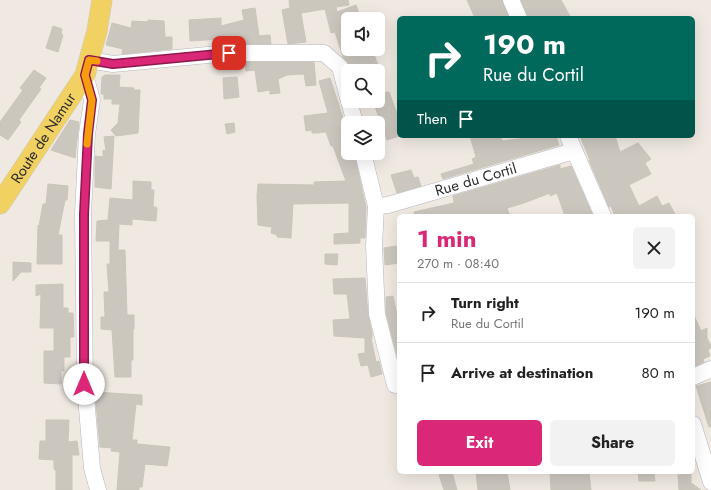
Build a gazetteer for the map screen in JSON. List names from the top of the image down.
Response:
{
  "streets": {
    "main road": ["Route de Namur"],
    "street": ["Rue du Cortil"]
  },
  "page": {
    "turn": ["190 m", "Rue du Cortil"],
    "then": "Then",
    "heading": ["1 min", "270 m · 08:40"],
    "list": [
      {
        "name": "Turn right",
        "note": "Rue du Cortil",
        "value": "190 m"
      },
      {
        "name": "Arrive at destination",
        "value": "80 m"
      }
    ],
    "buttons": ["Exit", "Share"]
  }
}
